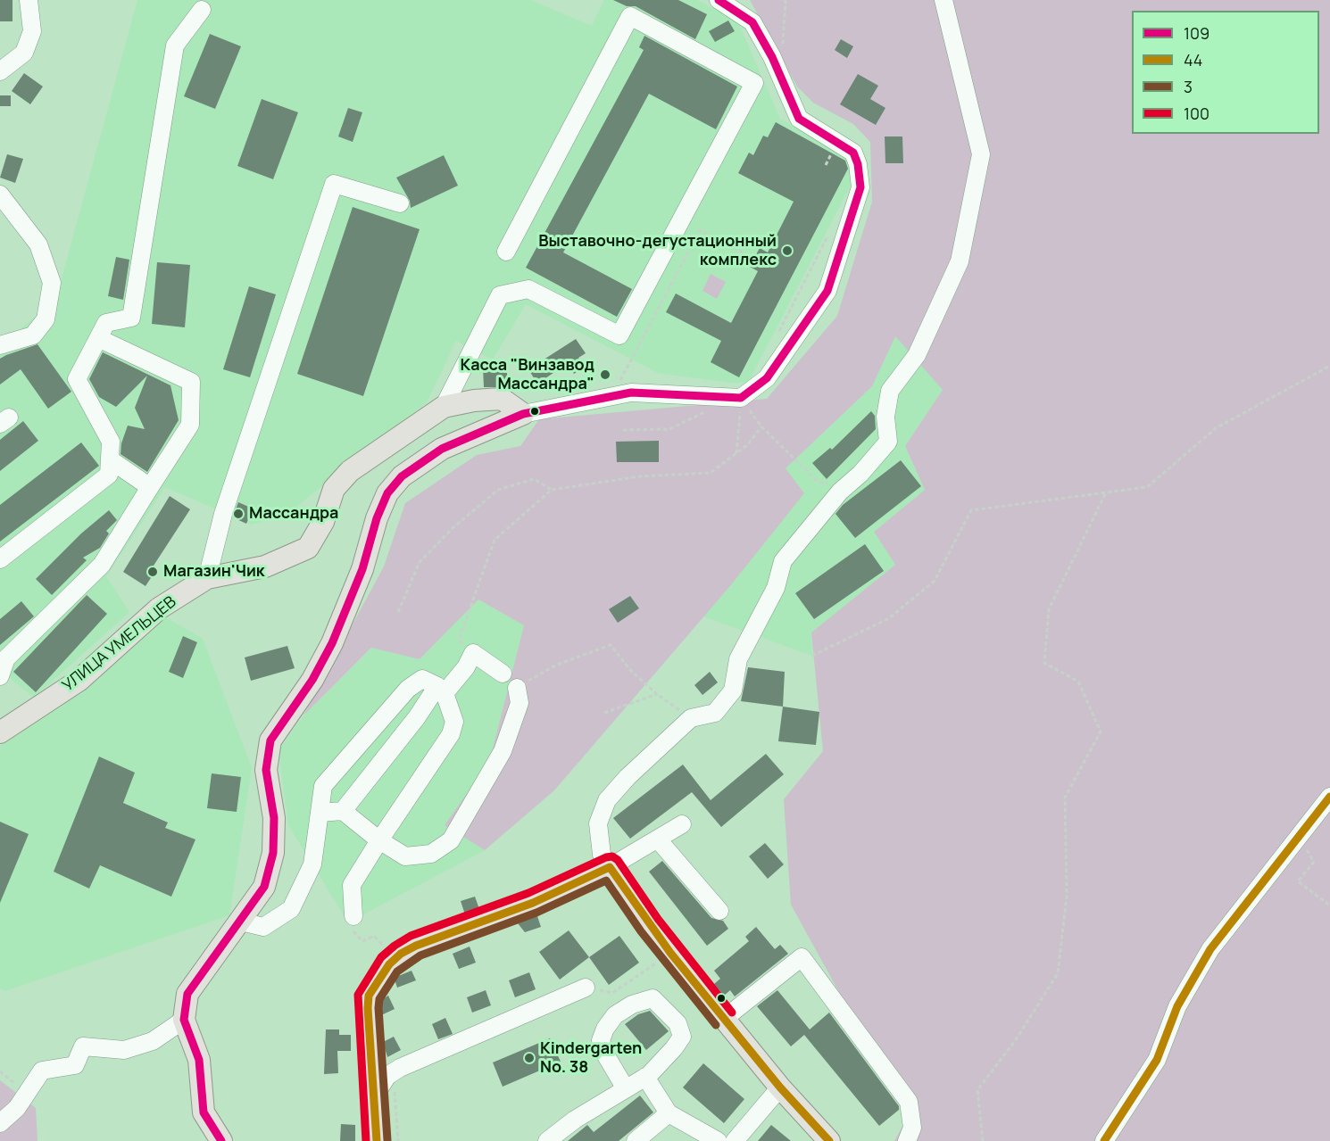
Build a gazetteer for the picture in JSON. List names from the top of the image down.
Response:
{
  "streets": {
    "main road": ["УЛИЦА УМЕЛЬЦЕВ"]
  },
  "places": [
    "Выставочно-дегустационный комплекс",
    "Касса \"Винзавод Массандра\"",
    "Массандра",
    "Магазин'Чик",
    "Kindergarten No. 38"
  ],
  "lines": [
    "transit line 109",
    "transit line 44",
    "transit line 100",
    "transit line 3"
  ],
  "legend": [
    "109",
    "44",
    "3",
    "100"
  ]
}
